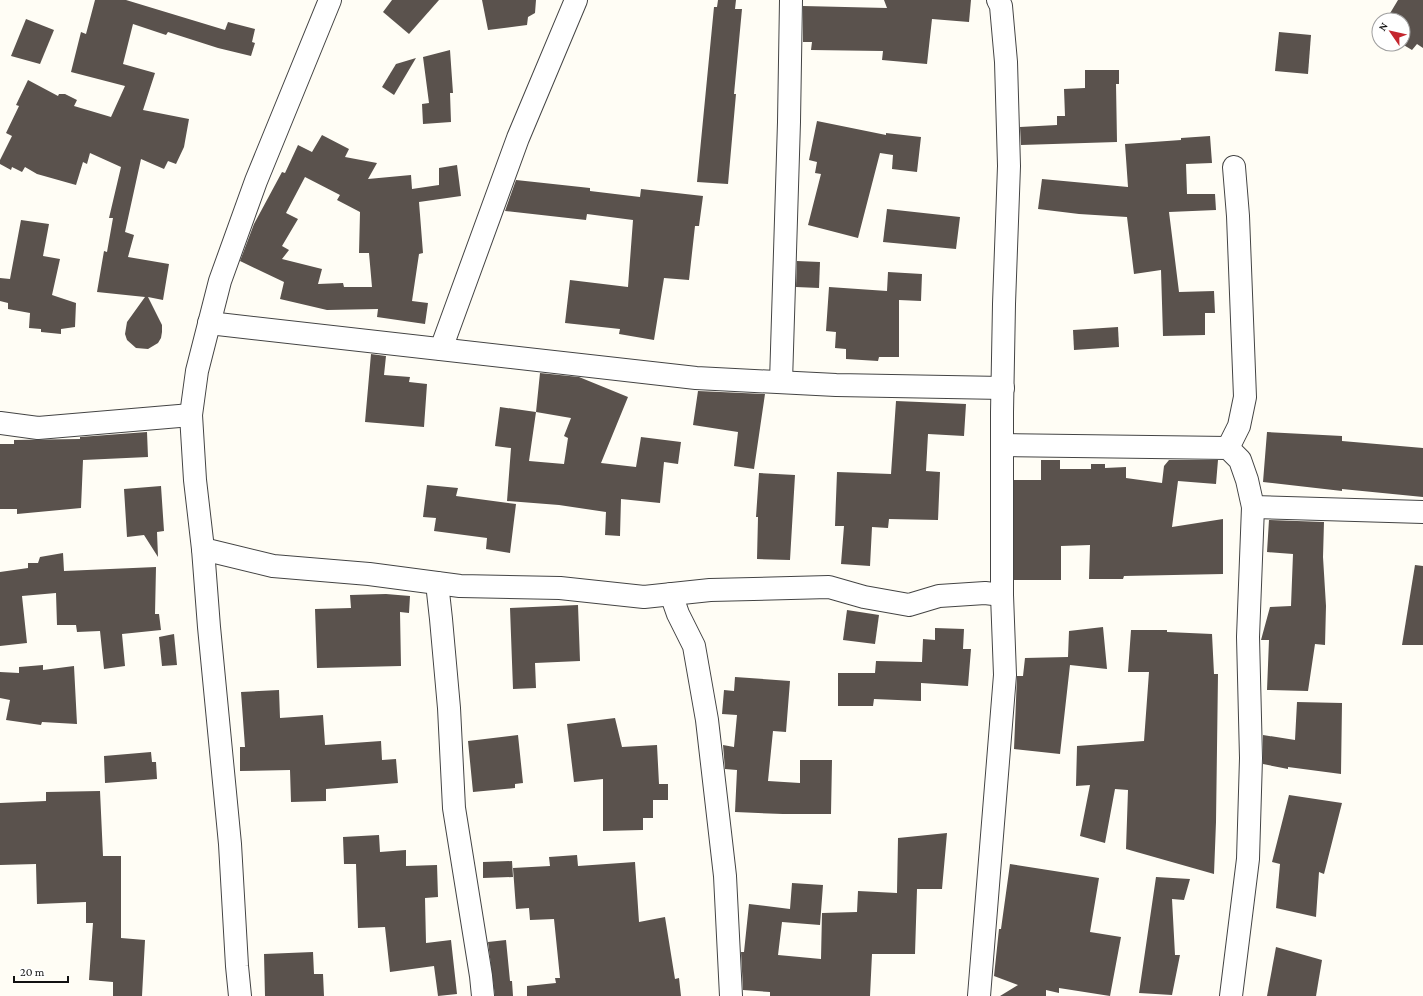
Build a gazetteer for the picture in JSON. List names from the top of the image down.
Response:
{
  "scale_bar": "20 m",
  "north": "top left"
}
